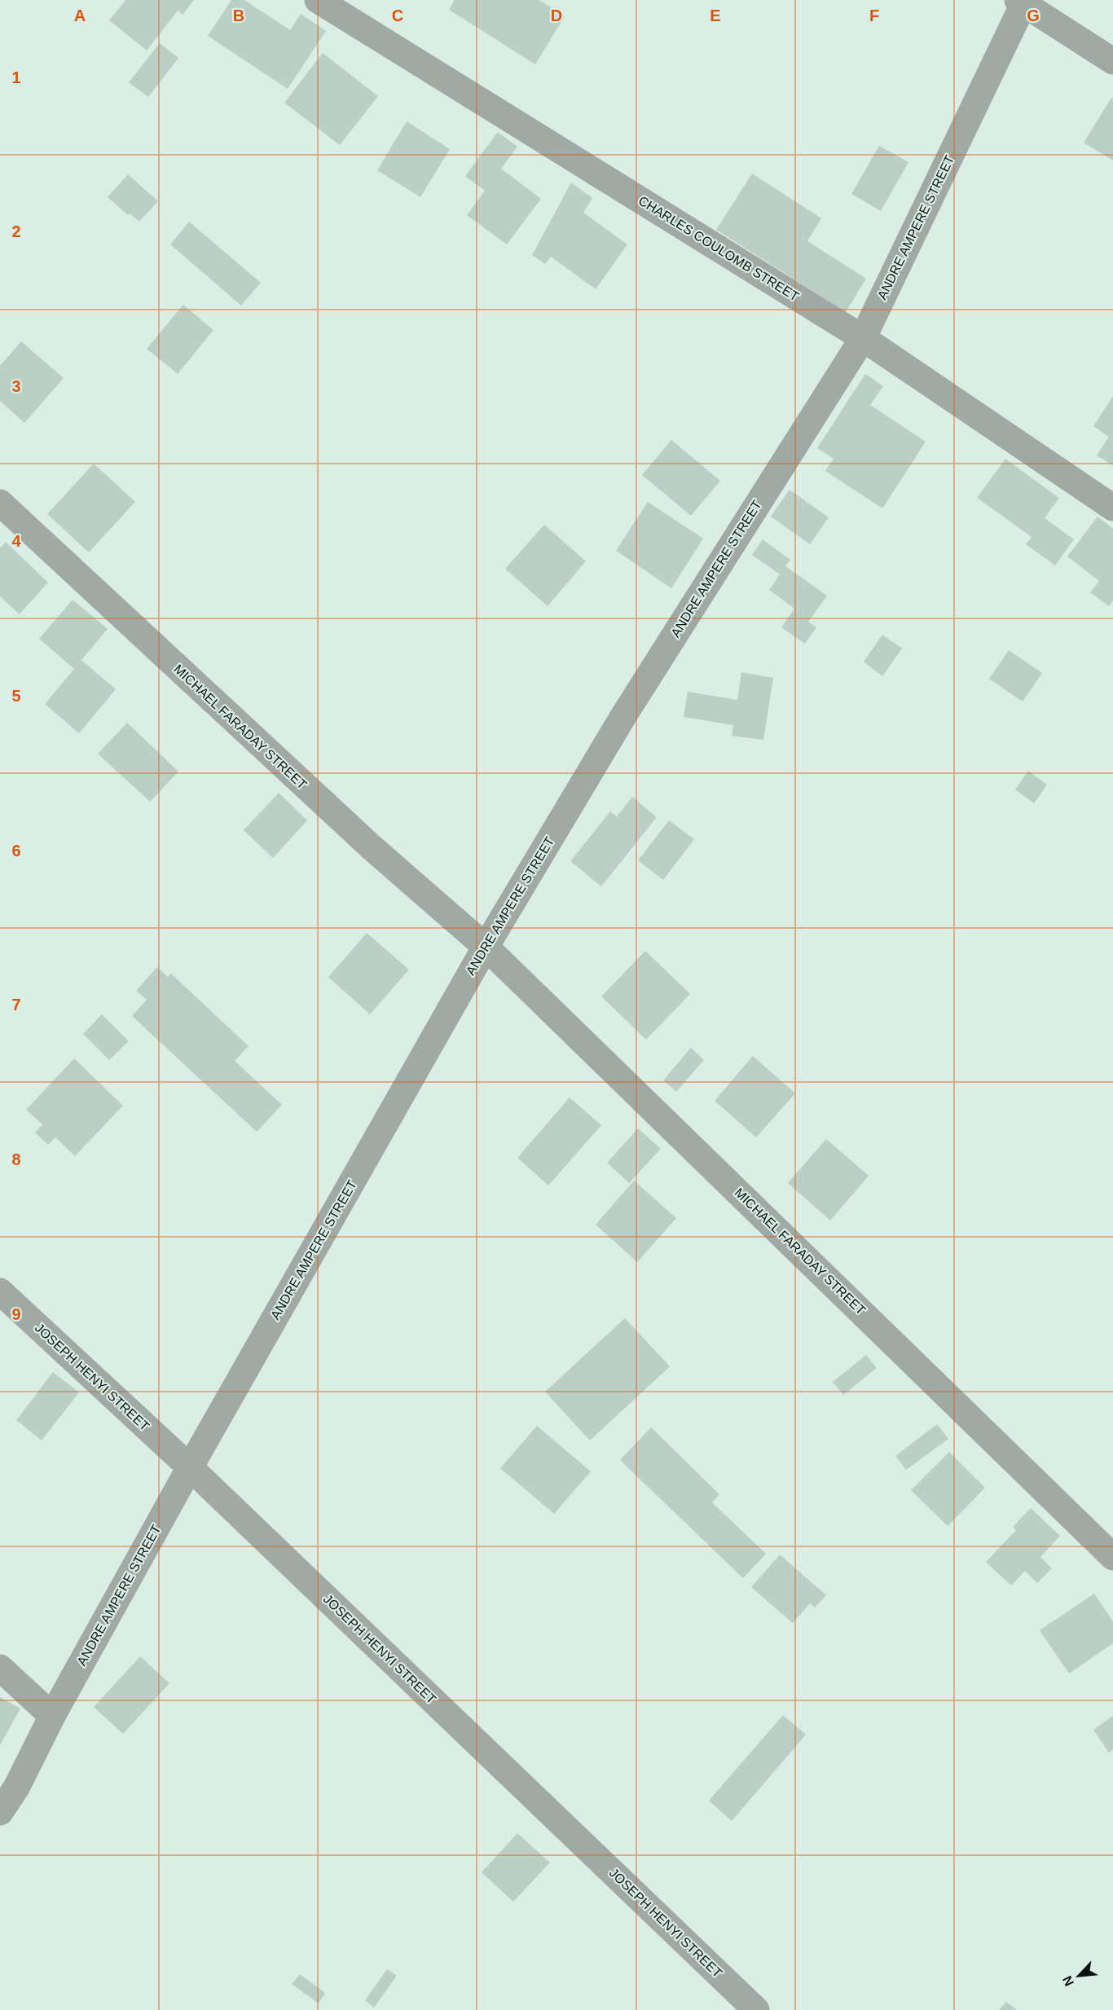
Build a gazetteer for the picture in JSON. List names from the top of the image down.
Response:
{
  "streets": {
    "street": [
      "ANDRE AMPERE STREET",
      "CHARLES COULOMB STREET",
      "MICHAEL FARADAY STREET",
      "JOSEPH HENYI STREET"
    ]
  },
  "crossings": [
    ["ANDRE AMPERE STREET", "CHARLES COULOMB STREET"],
    ["ANDRE AMPERE STREET", "MICHAEL FARADAY STREET"],
    ["ANDRE AMPERE STREET", "JOSEPH HENYI STREET"]
  ],
  "north": "bottom left",
  "grid": {
    "columns": [
      "A",
      "B",
      "C",
      "D",
      "E",
      "F",
      "G"
    ],
    "rows": [
      "1",
      "2",
      "3",
      "4",
      "5",
      "6",
      "7",
      "8",
      "9"
    ]
  }
}
